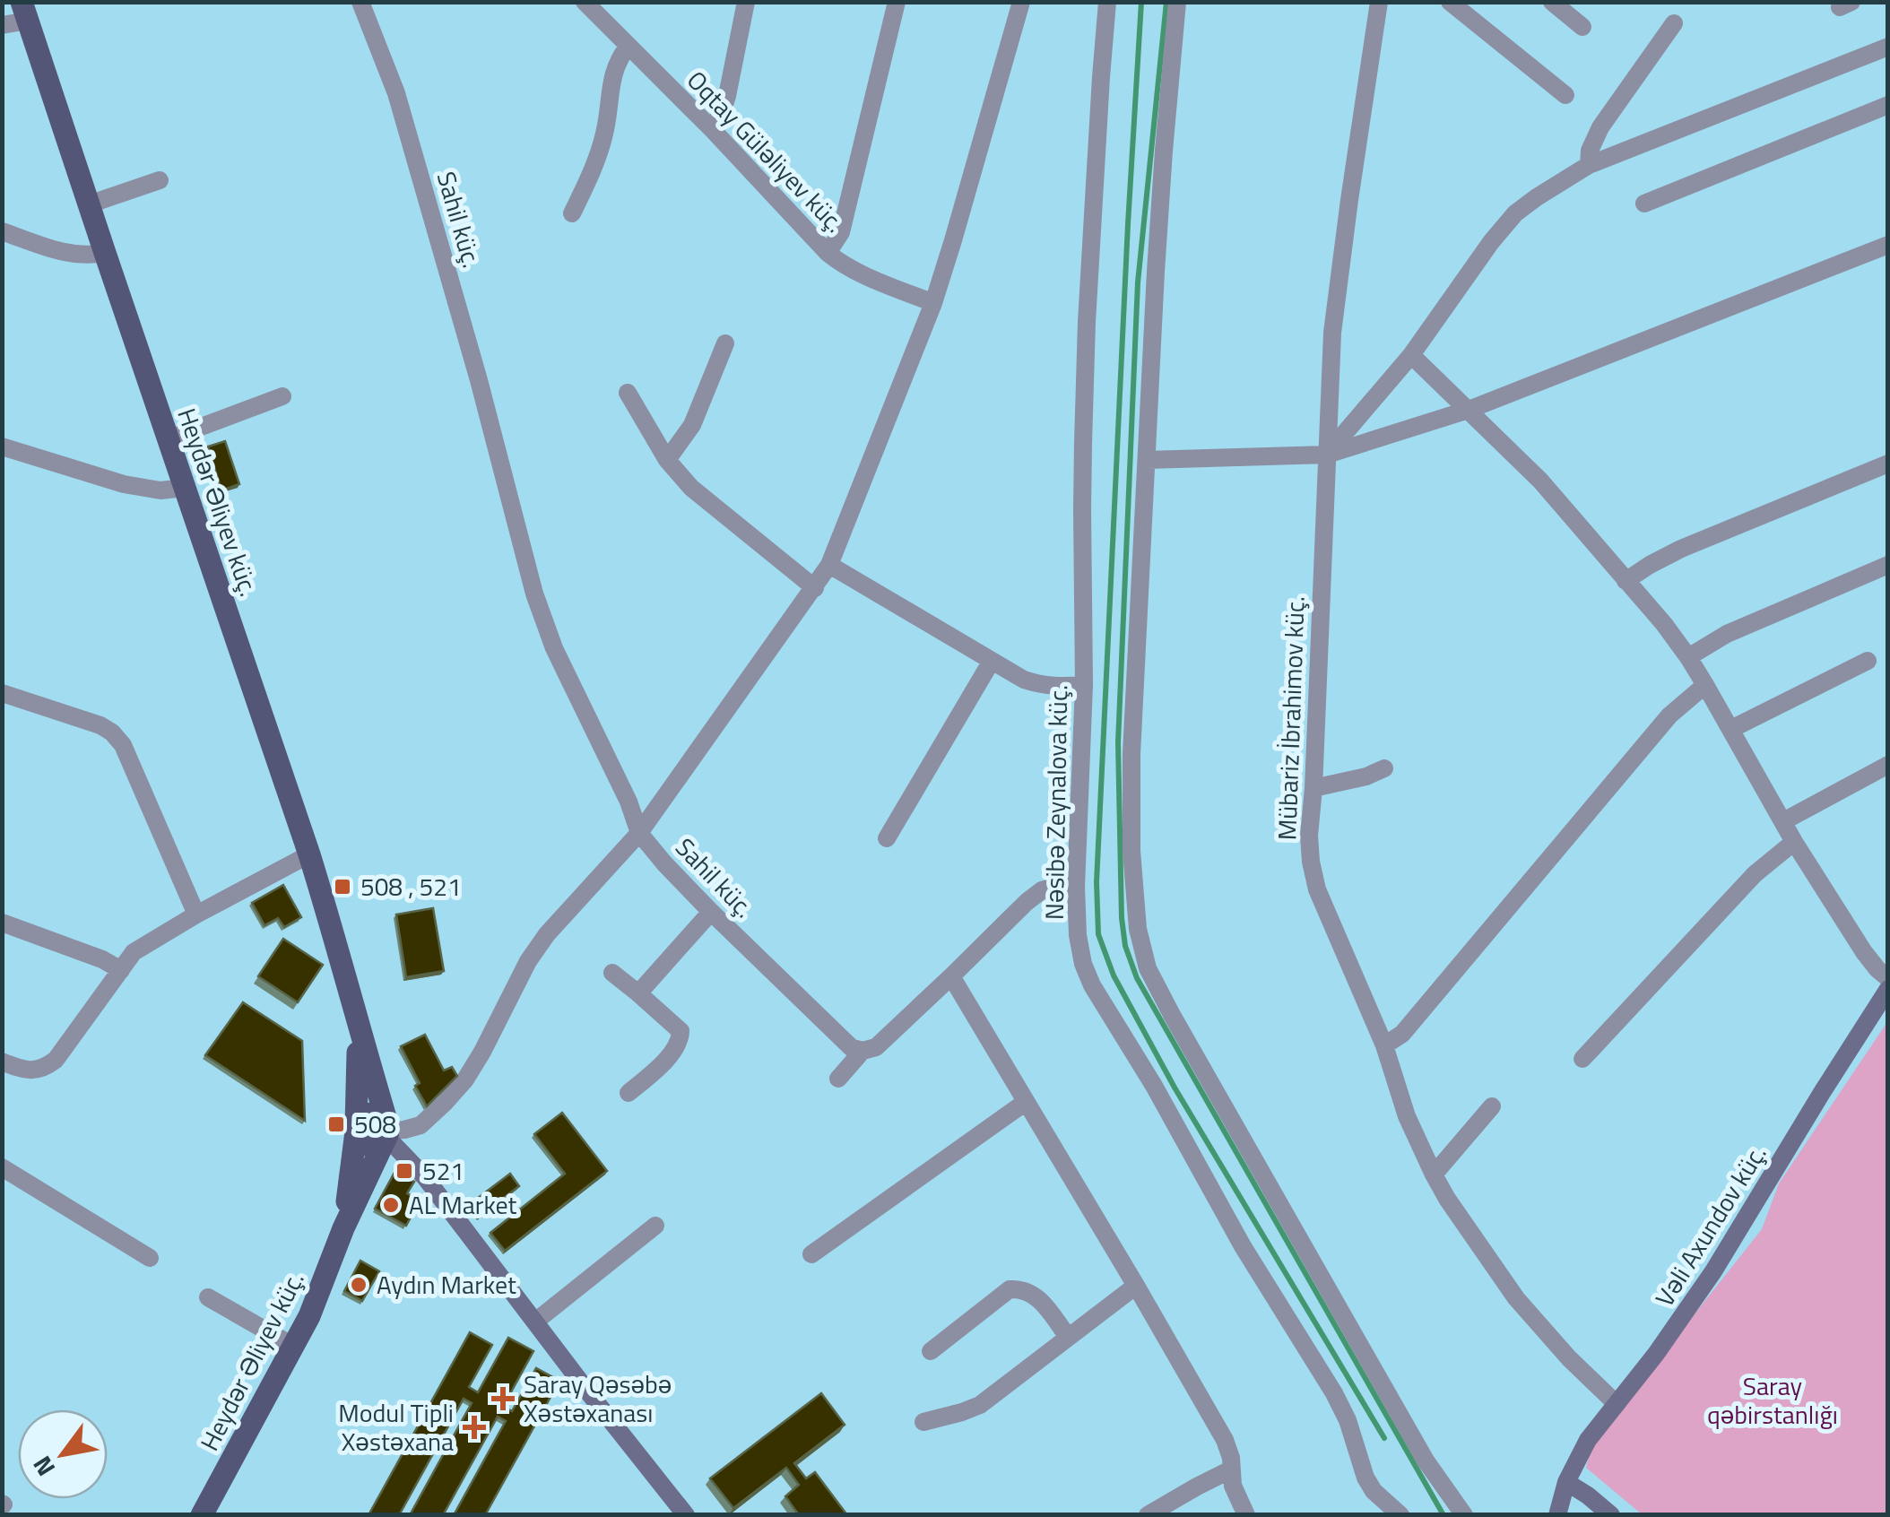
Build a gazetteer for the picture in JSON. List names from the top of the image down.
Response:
{
  "streets": {
    "main road": ["Heydər Əliyev küç."],
    "street": [
      "Oqtay Güləliyev küç.",
      "Sahil küç.",
      "Mübariz İbrahimov küç.",
      "Nəsibə Zeynalova küç.",
      "Vəli Axundov küç."
    ]
  },
  "crossings": [
    ["Mübariz İbrahimov küç.", "Vəli Axundov küç."]
  ],
  "parks": ["Saray qəbirstanlığı"],
  "places": {
    "transit": ["508 , 521", "508", "521"],
    "other": ["AL Market", "Aydın Market"],
    "health": ["Saray Qəsəbə Xəstəxanası", "Modul Tipli Xəstəxana"]
  },
  "north": "bottom left"
}
